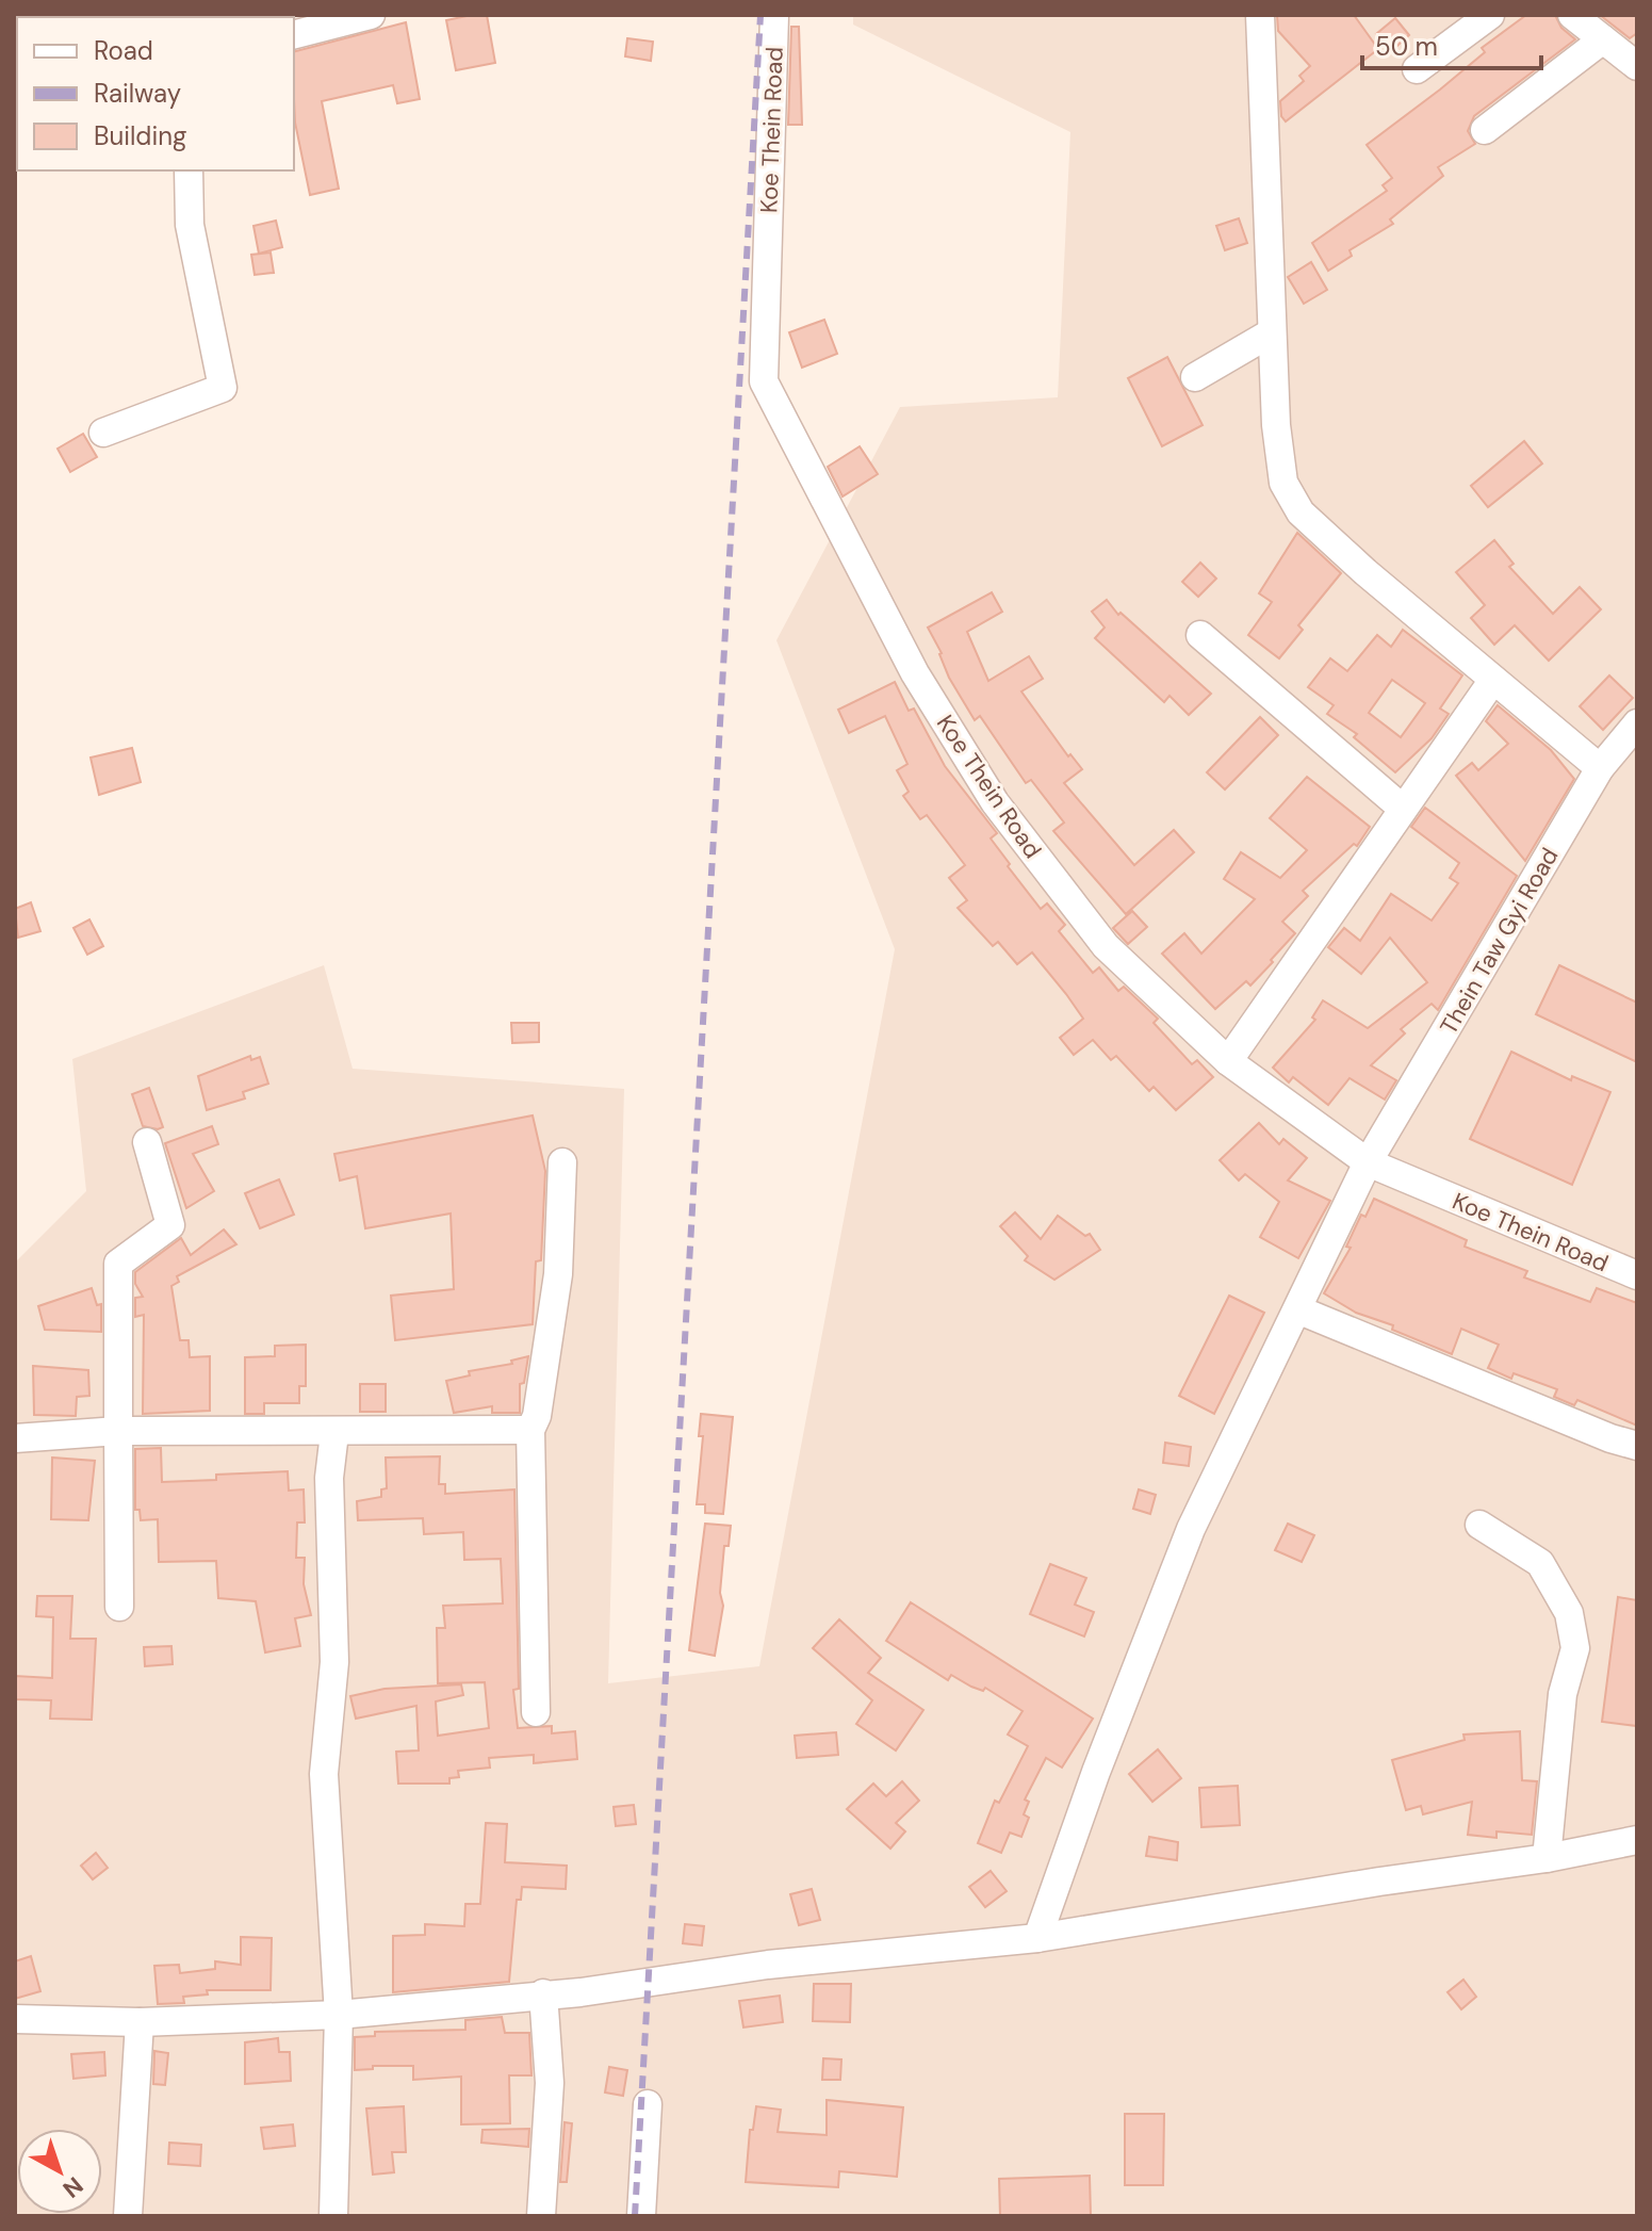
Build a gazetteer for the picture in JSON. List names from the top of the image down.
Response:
{
  "streets": {
    "street": ["Koe Thein Road", "Thein Taw Gyi Road"]
  },
  "crossings": [
    ["Koe Thein Road", "Thein Taw Gyi Road"]
  ],
  "legend": ["Road", "Railway", "Building"],
  "scale_bar": "50 m",
  "north": "bottom right"
}
